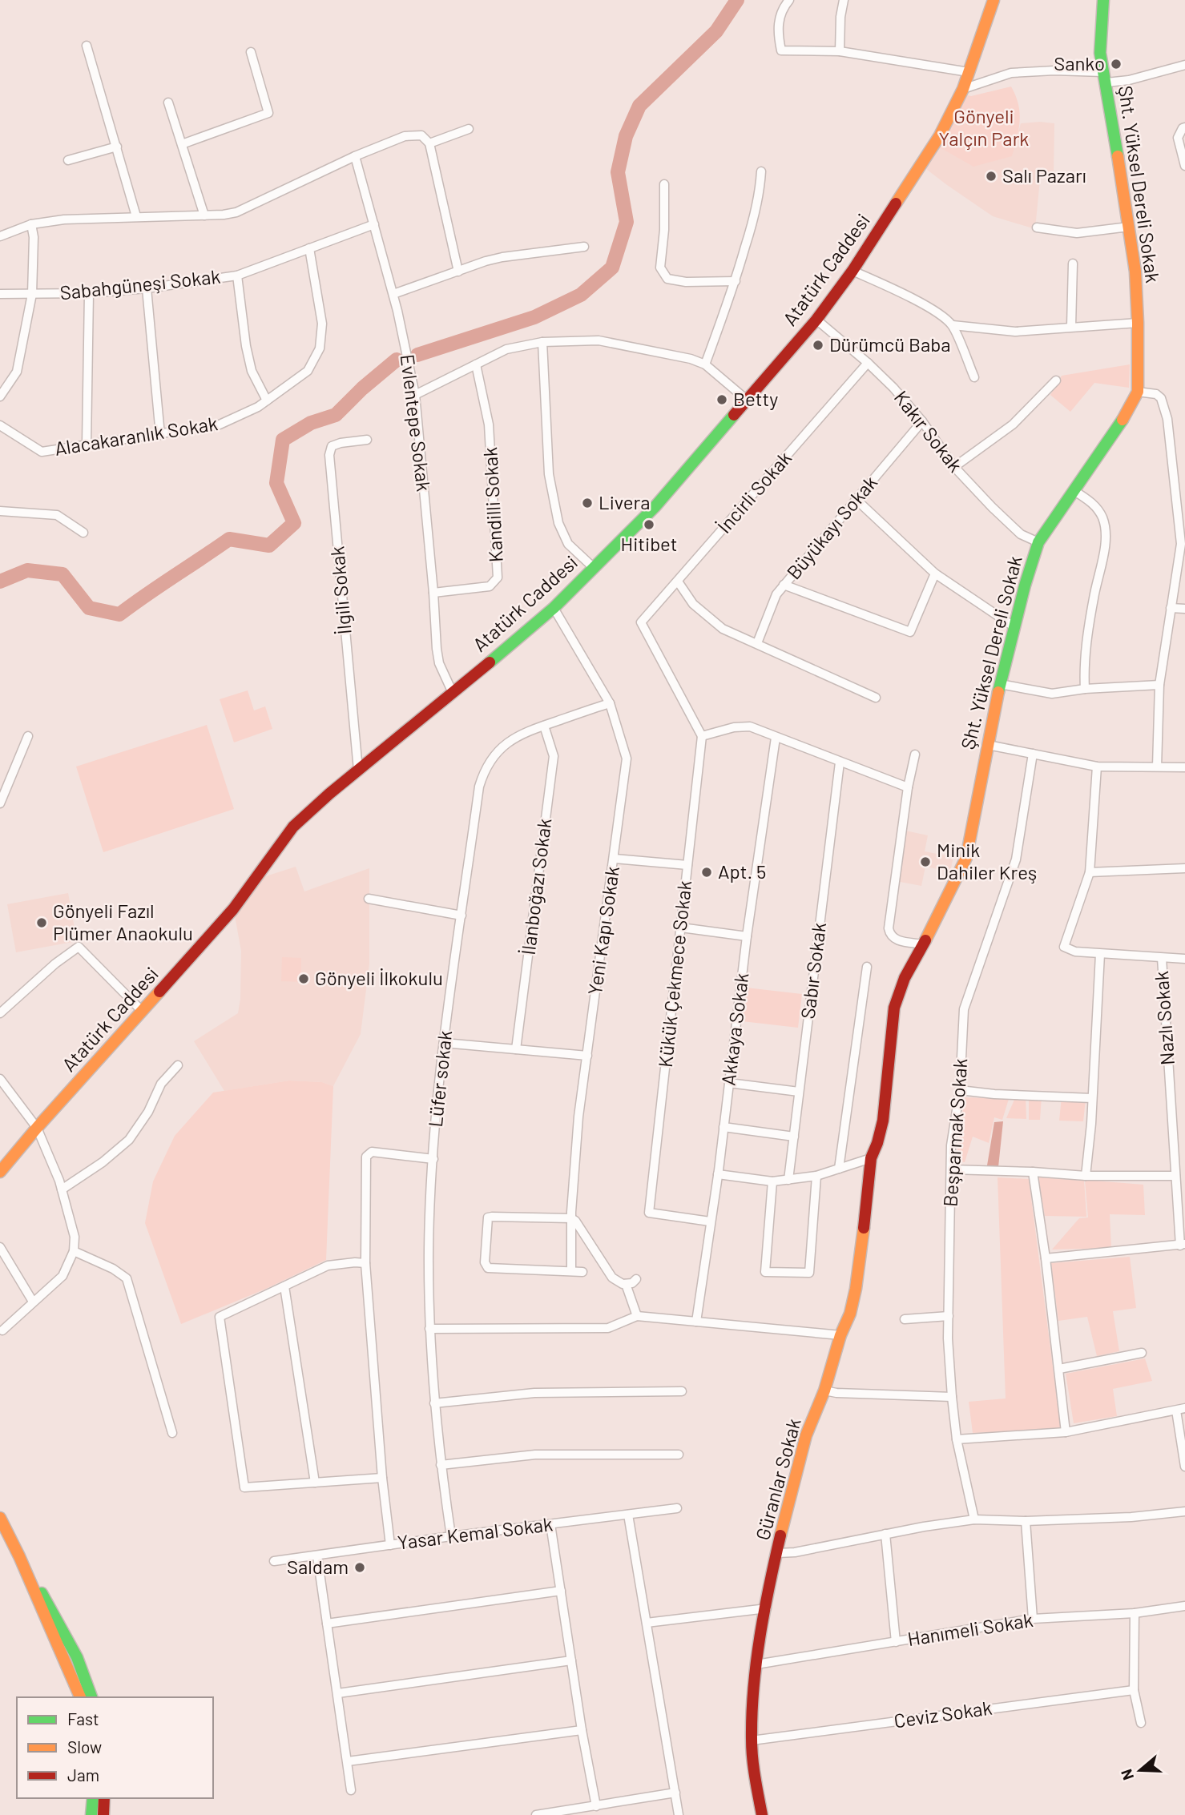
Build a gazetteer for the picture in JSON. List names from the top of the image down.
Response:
{
  "streets": {
    "main road": ["Şht. Yüksel Dereli Sokak", "Atatürk Caddesi", "Güranlar Sokak"],
    "street": [
      "Sabahgüneşi Sokak",
      "Evlentepe Sokak",
      "Kakır Sokak",
      "Alacakaranlık Sokak",
      "İncirli Sokak",
      "Kandilli Sokak",
      "Büyükayı Sokak",
      "İlgili Sokak",
      "İlanboğazı Sokak",
      "Yeni Kapı Sokak",
      "Sabır Sokak",
      "Kükük Çekmece Sokak",
      "Nazlı Sokak",
      "Akkaya Sokak",
      "Lüfer sokak",
      "Beşparmak Sokak",
      "Yasar Kemal Sokak",
      "Hanımeli Sokak",
      "Ceviz Sokak"
    ]
  },
  "crossings": [
    ["Şht. Yüksel Dereli Sokak", "Kakır Sokak"],
    ["Şht. Yüksel Dereli Sokak", "Güranlar Sokak"],
    ["Atatürk Caddesi", "Evlentepe Sokak"],
    ["Atatürk Caddesi", "Kakır Sokak"],
    ["Atatürk Caddesi", "İlgili Sokak"],
    ["Atatürk Caddesi", "Yeni Kapı Sokak"],
    ["Sabahgüneşi Sokak", "Evlentepe Sokak"],
    ["Sabahgüneşi Sokak", "Alacakaranlık Sokak"],
    ["Evlentepe Sokak", "Kandilli Sokak"],
    ["Kakır Sokak", "İncirli Sokak"],
    ["Kakır Sokak", "Büyükayı Sokak"],
    ["İncirli Sokak", "Kükük Çekmece Sokak"],
    ["İlanboğazı Sokak", "Lüfer sokak"],
    ["Yeni Kapı Sokak", "Lüfer sokak"],
    ["Kükük Çekmece Sokak", "Akkaya Sokak"],
    ["Lüfer sokak", "Yasar Kemal Sokak"],
    ["Güranlar Sokak", "Hanımeli Sokak"],
    ["Güranlar Sokak", "Ceviz Sokak"]
  ],
  "parks": ["Gönyeli Yalçın Park"],
  "places": [
    "Sanko",
    "Salı Pazarı",
    "Dürümcü Baba",
    "Betty",
    "Livera",
    "Hitibet",
    "Minik Dahiler Kreş",
    "Apt. 5",
    "Gönyeli Fazıl Plümer Anaokulu",
    "Gönyeli İlkokulu",
    "Saldam"
  ],
  "legend": ["Fast", "Slow", "Jam"],
  "north": "left"
}
